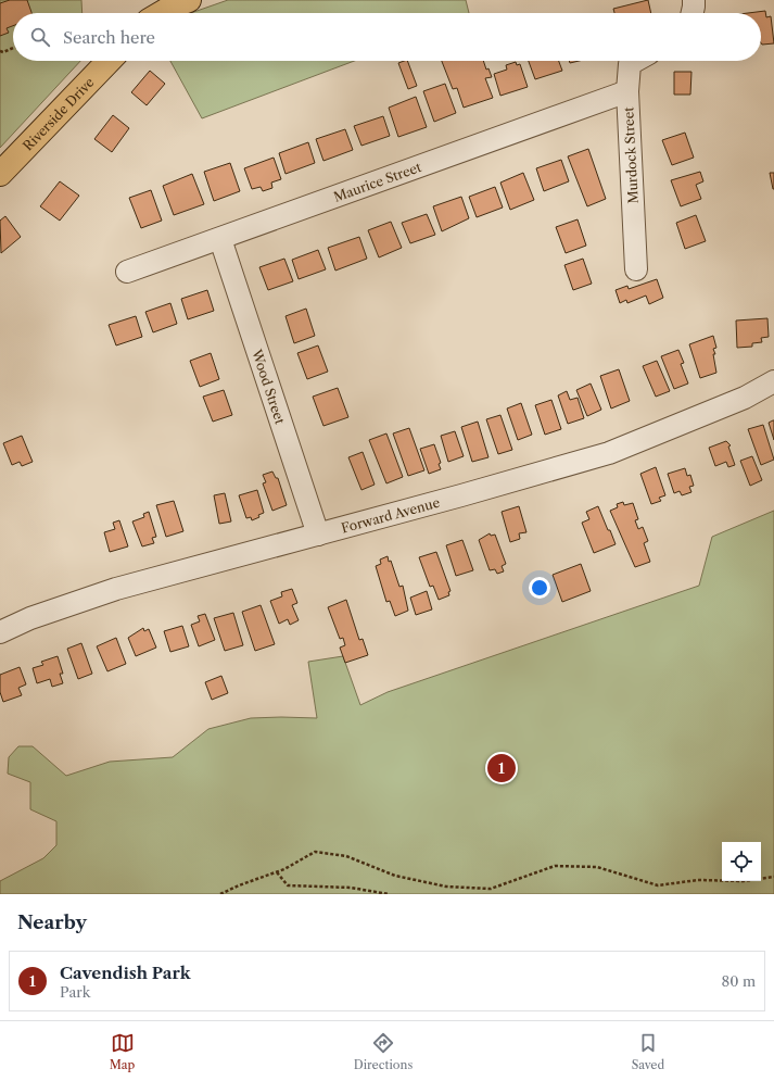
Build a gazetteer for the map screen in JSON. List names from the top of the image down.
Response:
{
  "streets": {
    "main road": ["Riverside Drive"],
    "street": [
      "Murdock Street",
      "Maurice Street",
      "Wood Street",
      "Forward Avenue"
    ]
  },
  "crossings": [
    ["Murdock Street", "Maurice Street"],
    ["Maurice Street", "Wood Street"],
    ["Wood Street", "Forward Avenue"]
  ],
  "page": {
    "search": "Search here",
    "pins": "1",
    "heading": "Nearby",
    "list": [
      {
        "mark": "1",
        "name": "Cavendish Park",
        "note": "Park",
        "value": "80 m"
      }
    ],
    "nav": ["Map", "Directions", "Saved"]
  }
}
